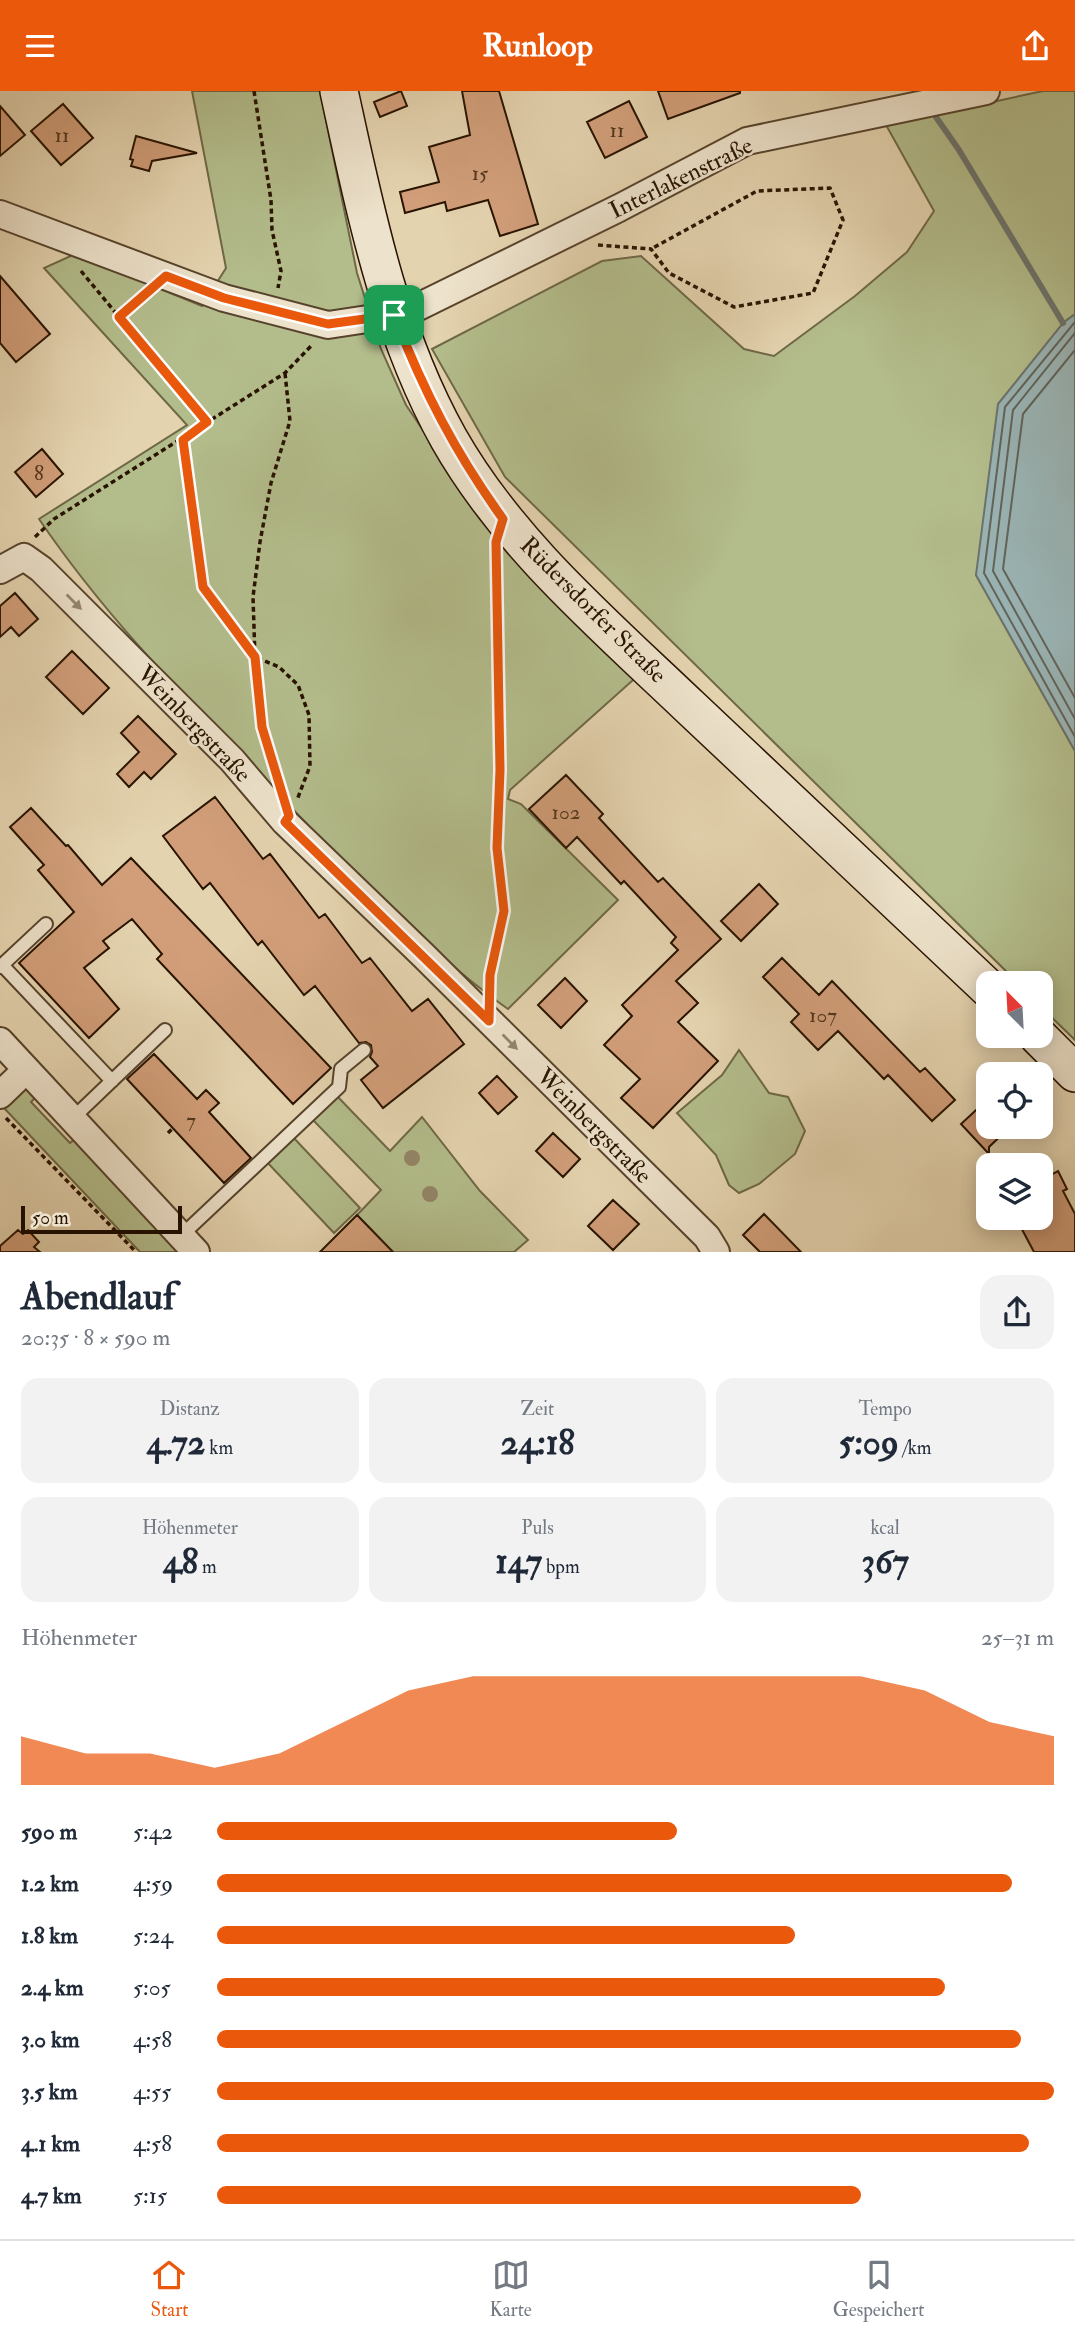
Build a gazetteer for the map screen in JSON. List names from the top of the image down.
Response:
{
  "streets": {
    "main road": ["Rüdersdorfer Straße"],
    "street": ["Interlakenstraße", "Weinbergstraße"]
  },
  "crossings": [
    ["Interlakenstraße", "Rüdersdorfer Straße"]
  ],
  "one_way": ["Weinbergstraße"],
  "house_numbers": [
    "11",
    "11",
    "15",
    "8",
    "102",
    "107",
    "7"
  ],
  "scale_bar": "50 m",
  "north": "top left",
  "page": {
    "header": "Runloop",
    "scale": "50 m",
    "heading": ["Abendlauf", "20:35 · 8 × 590 m"],
    "stats": [
      ["Distanz", "4.72 km"],
      ["Zeit", "24:18"],
      ["Tempo", "5:09 /km"],
      ["Höhenmeter", "48 m"],
      ["Puls", "147 bpm"],
      ["kcal", "367"]
    ],
    "chart": ["Höhenmeter", "25–31 m"],
    "list": [
      {
        "name": "590 m",
        "note": "5:42"
      },
      {
        "name": "1.2 km",
        "note": "4:59"
      },
      {
        "name": "1.8 km",
        "note": "5:24"
      },
      {
        "name": "2.4 km",
        "note": "5:05"
      },
      {
        "name": "3.0 km",
        "note": "4:58"
      },
      {
        "name": "3.5 km",
        "note": "4:55"
      },
      {
        "name": "4.1 km",
        "note": "4:58"
      },
      {
        "name": "4.7 km",
        "note": "5:15"
      }
    ],
    "tabs": ["Start", "Karte", "Gespeichert"]
  }
}
